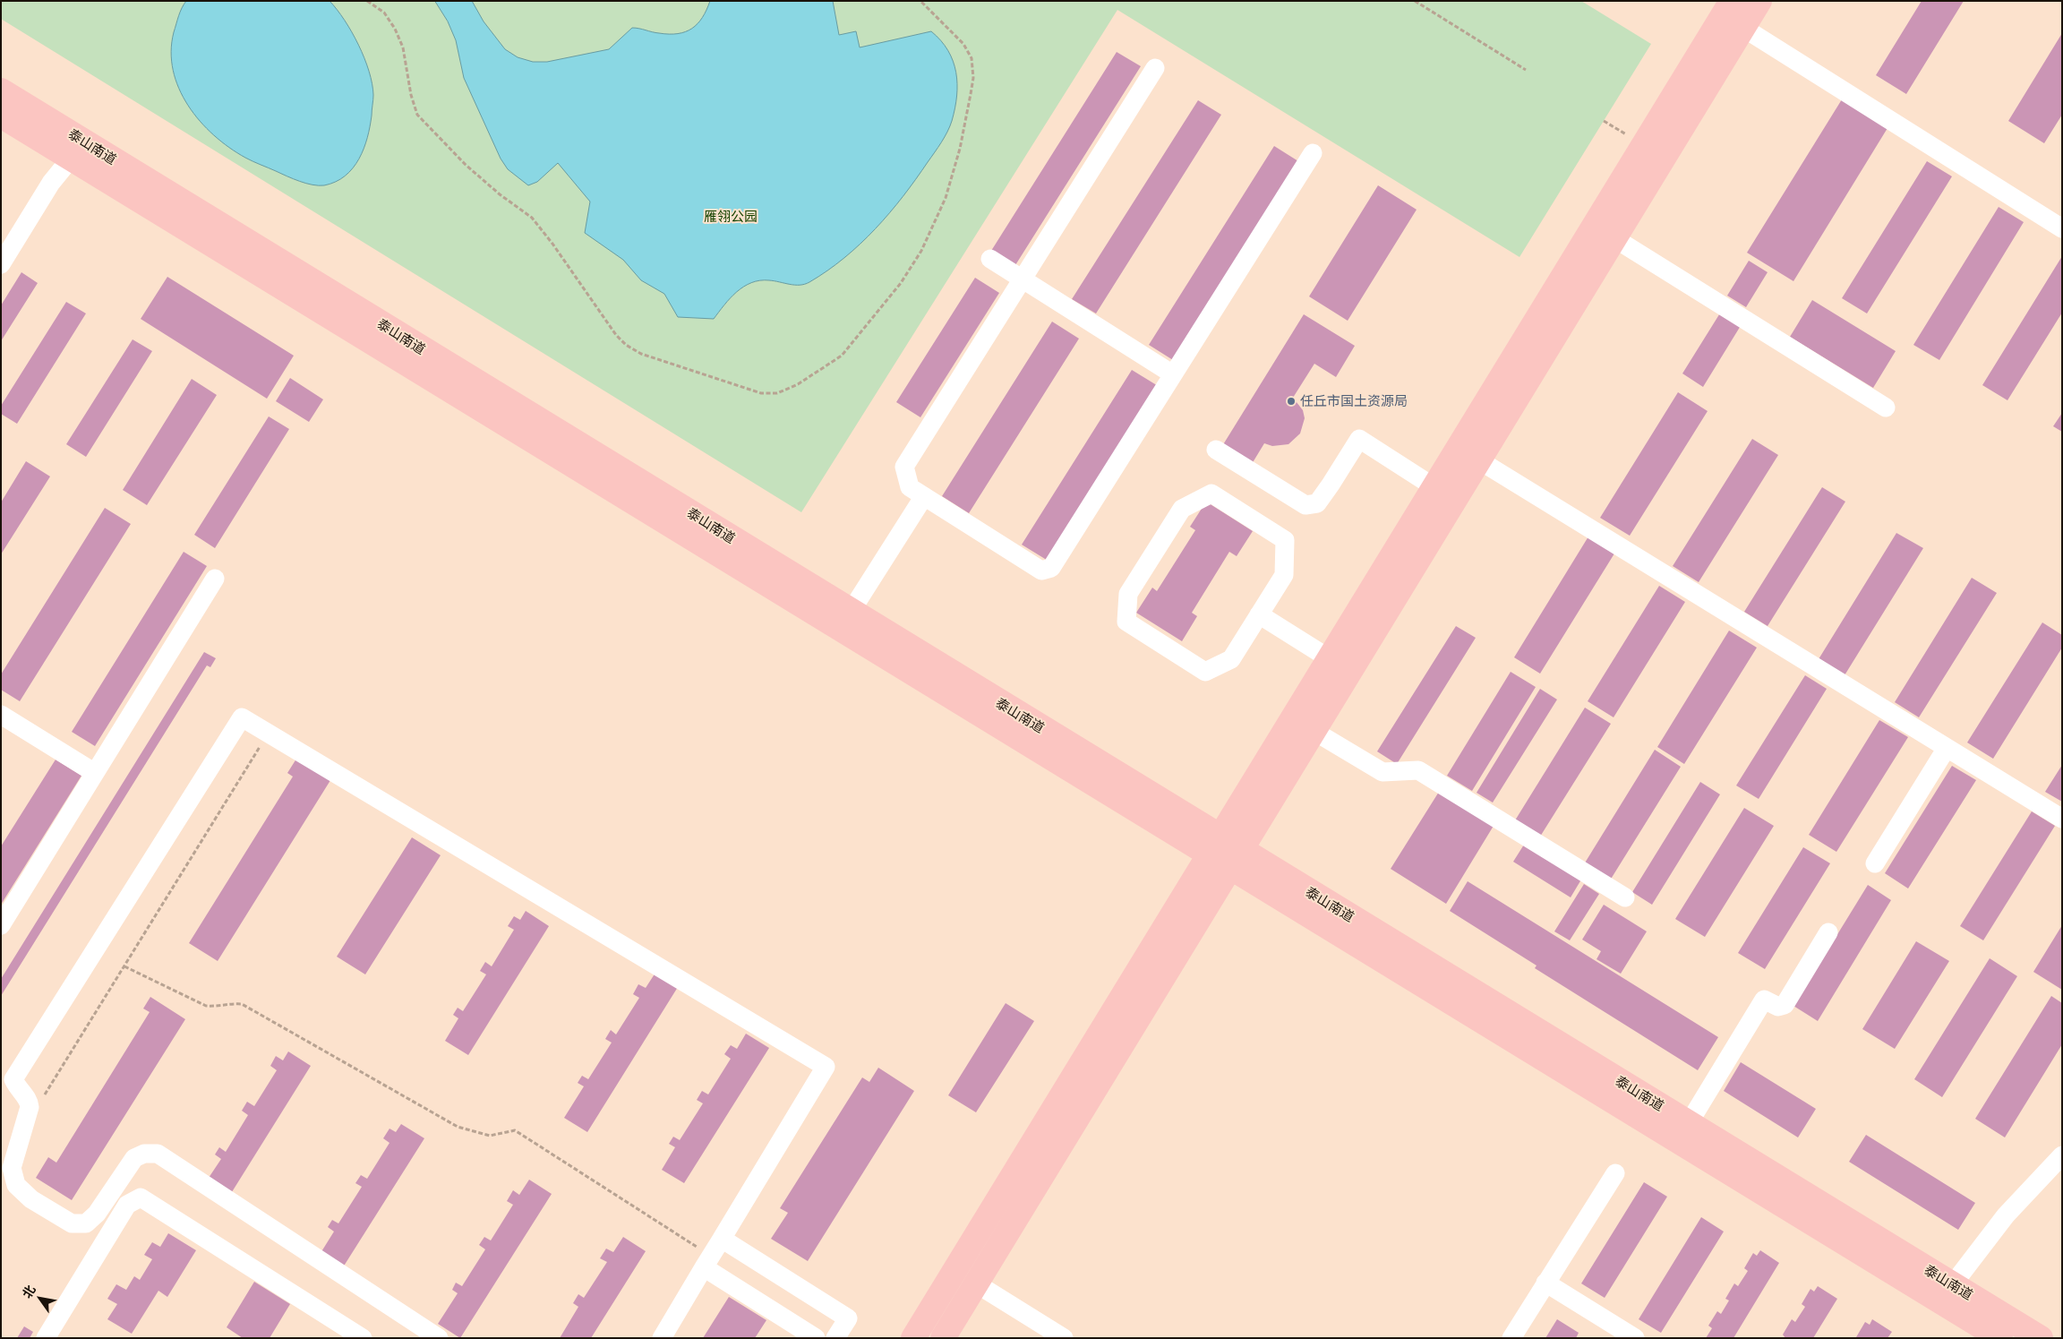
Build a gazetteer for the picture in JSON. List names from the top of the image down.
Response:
{
  "streets": {
    "main road": ["泰山南道"]
  },
  "parks": ["雁翎公园"],
  "places": ["任丘市国土资源局"],
  "north": "top left"
}
